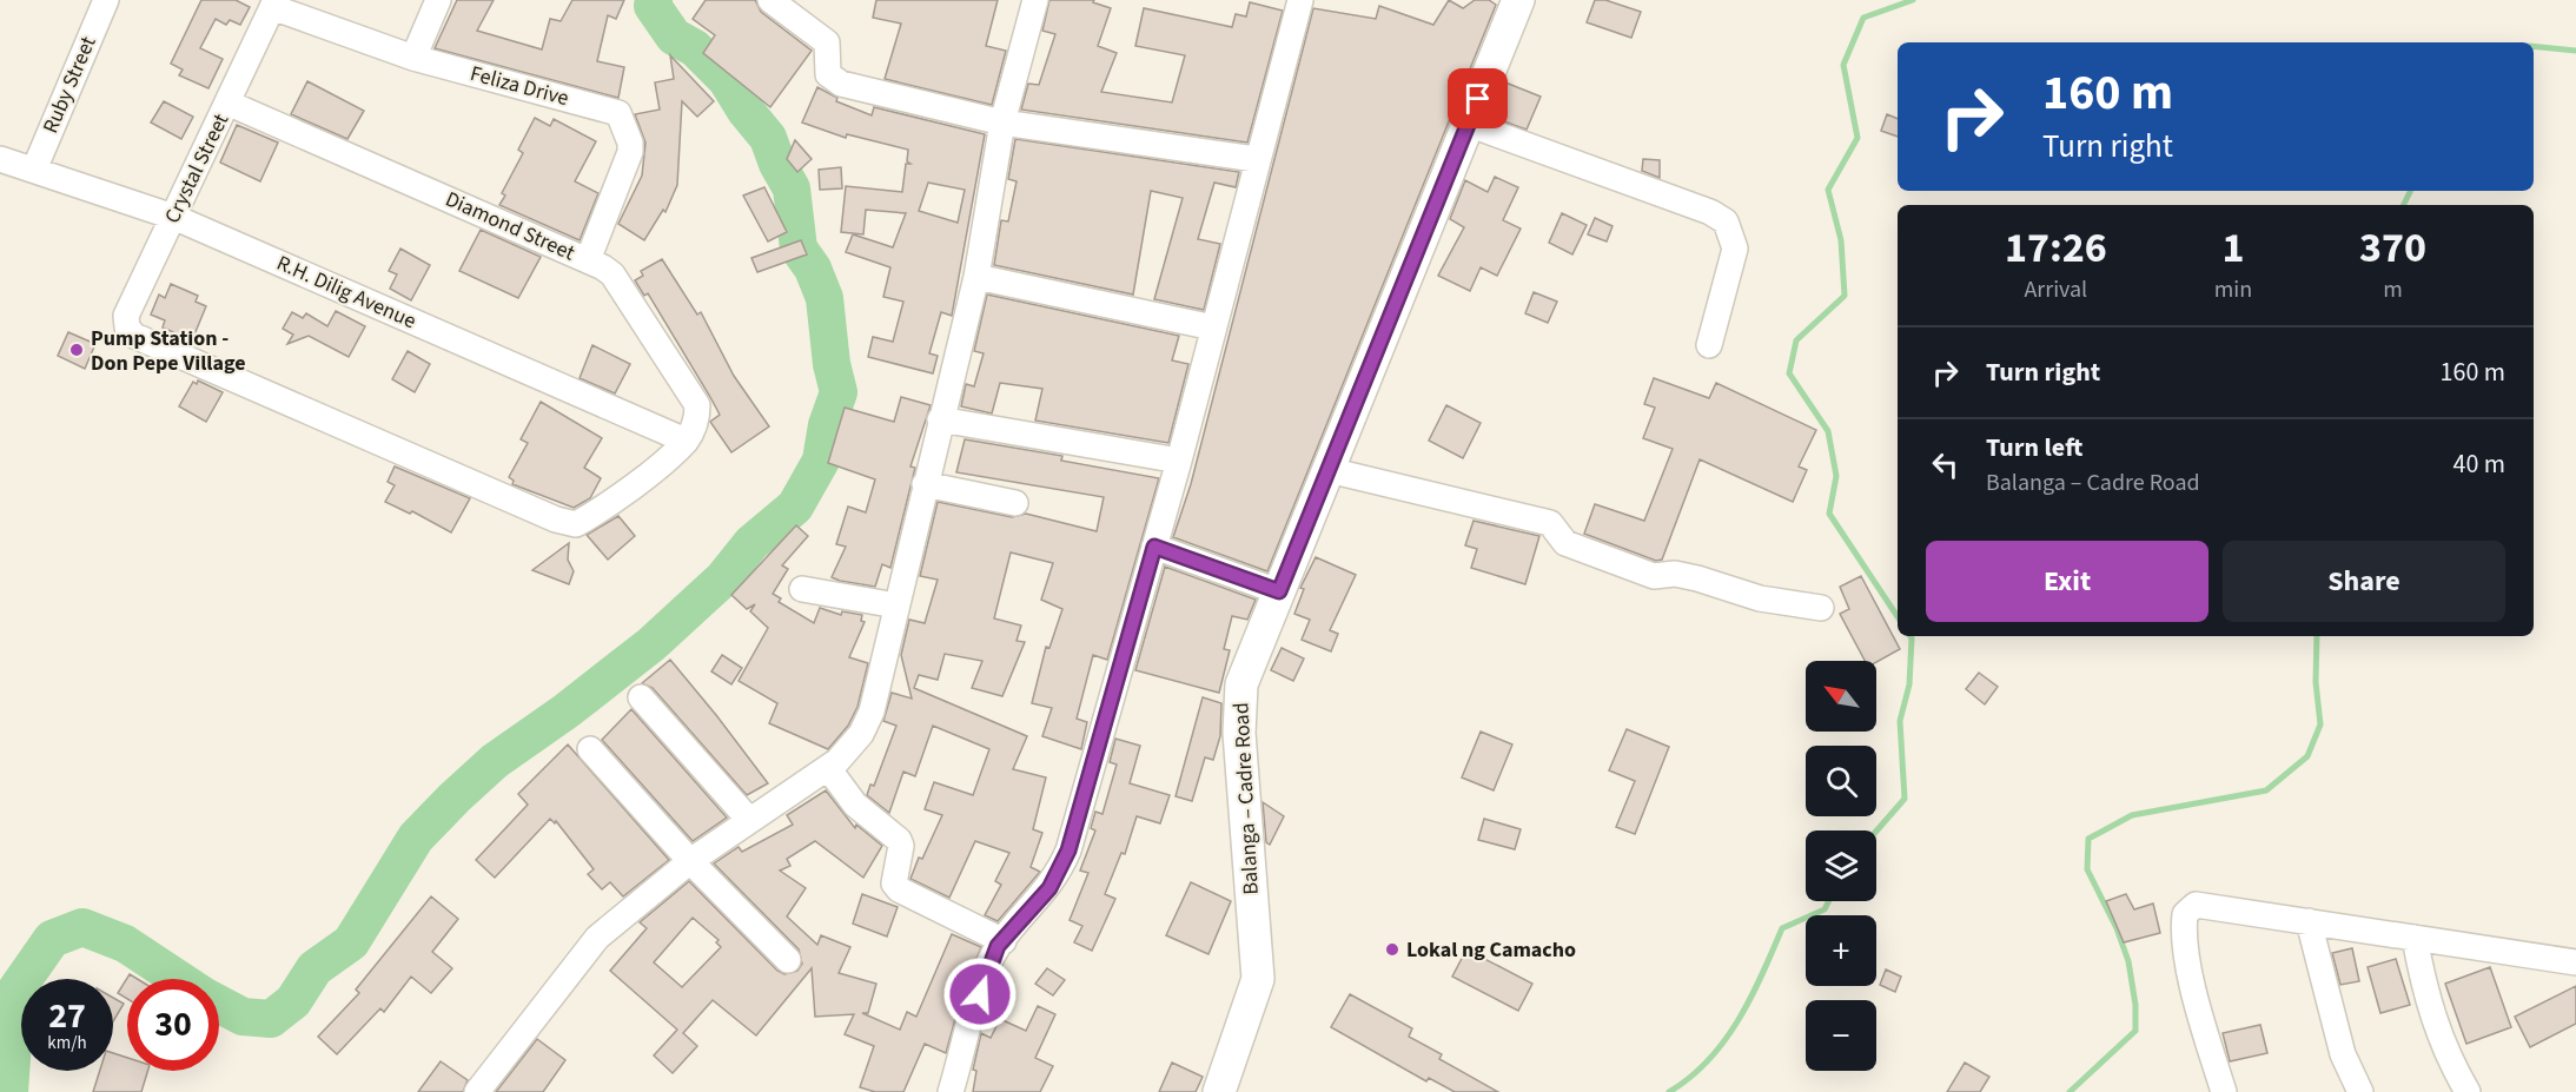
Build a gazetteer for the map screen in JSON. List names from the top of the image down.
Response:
{
  "streets": {
    "street": [
      "Ruby Street",
      "Feliza Drive",
      "Crystal Street",
      "Diamond Street",
      "R.H. Dilig Avenue",
      "Balanga – Cadre Road"
    ]
  },
  "crossings": [
    ["Ruby Street", "R.H. Dilig Avenue"],
    ["Feliza Drive", "Crystal Street"],
    ["Feliza Drive", "Diamond Street"],
    ["Crystal Street", "Diamond Street"],
    ["Crystal Street", "R.H. Dilig Avenue"],
    ["Diamond Street", "R.H. Dilig Avenue"]
  ],
  "places": ["Pump Station - Don Pepe Village", "Lokal ng Camacho"],
  "north": "top left",
  "page": {
    "turn": ["160 m", "Turn right"],
    "eta": [
      "17:26",
      "Arrival",
      "1",
      "min",
      "370",
      "m"
    ],
    "list": [
      {
        "name": "Turn right",
        "value": "160 m"
      },
      {
        "name": "Turn left",
        "note": "Balanga – Cadre Road",
        "value": "40 m"
      }
    ],
    "buttons": ["Exit", "Share"],
    "map_buttons": ["+", "−"],
    "speed": "27 km/h",
    "limit": "30"
  }
}
